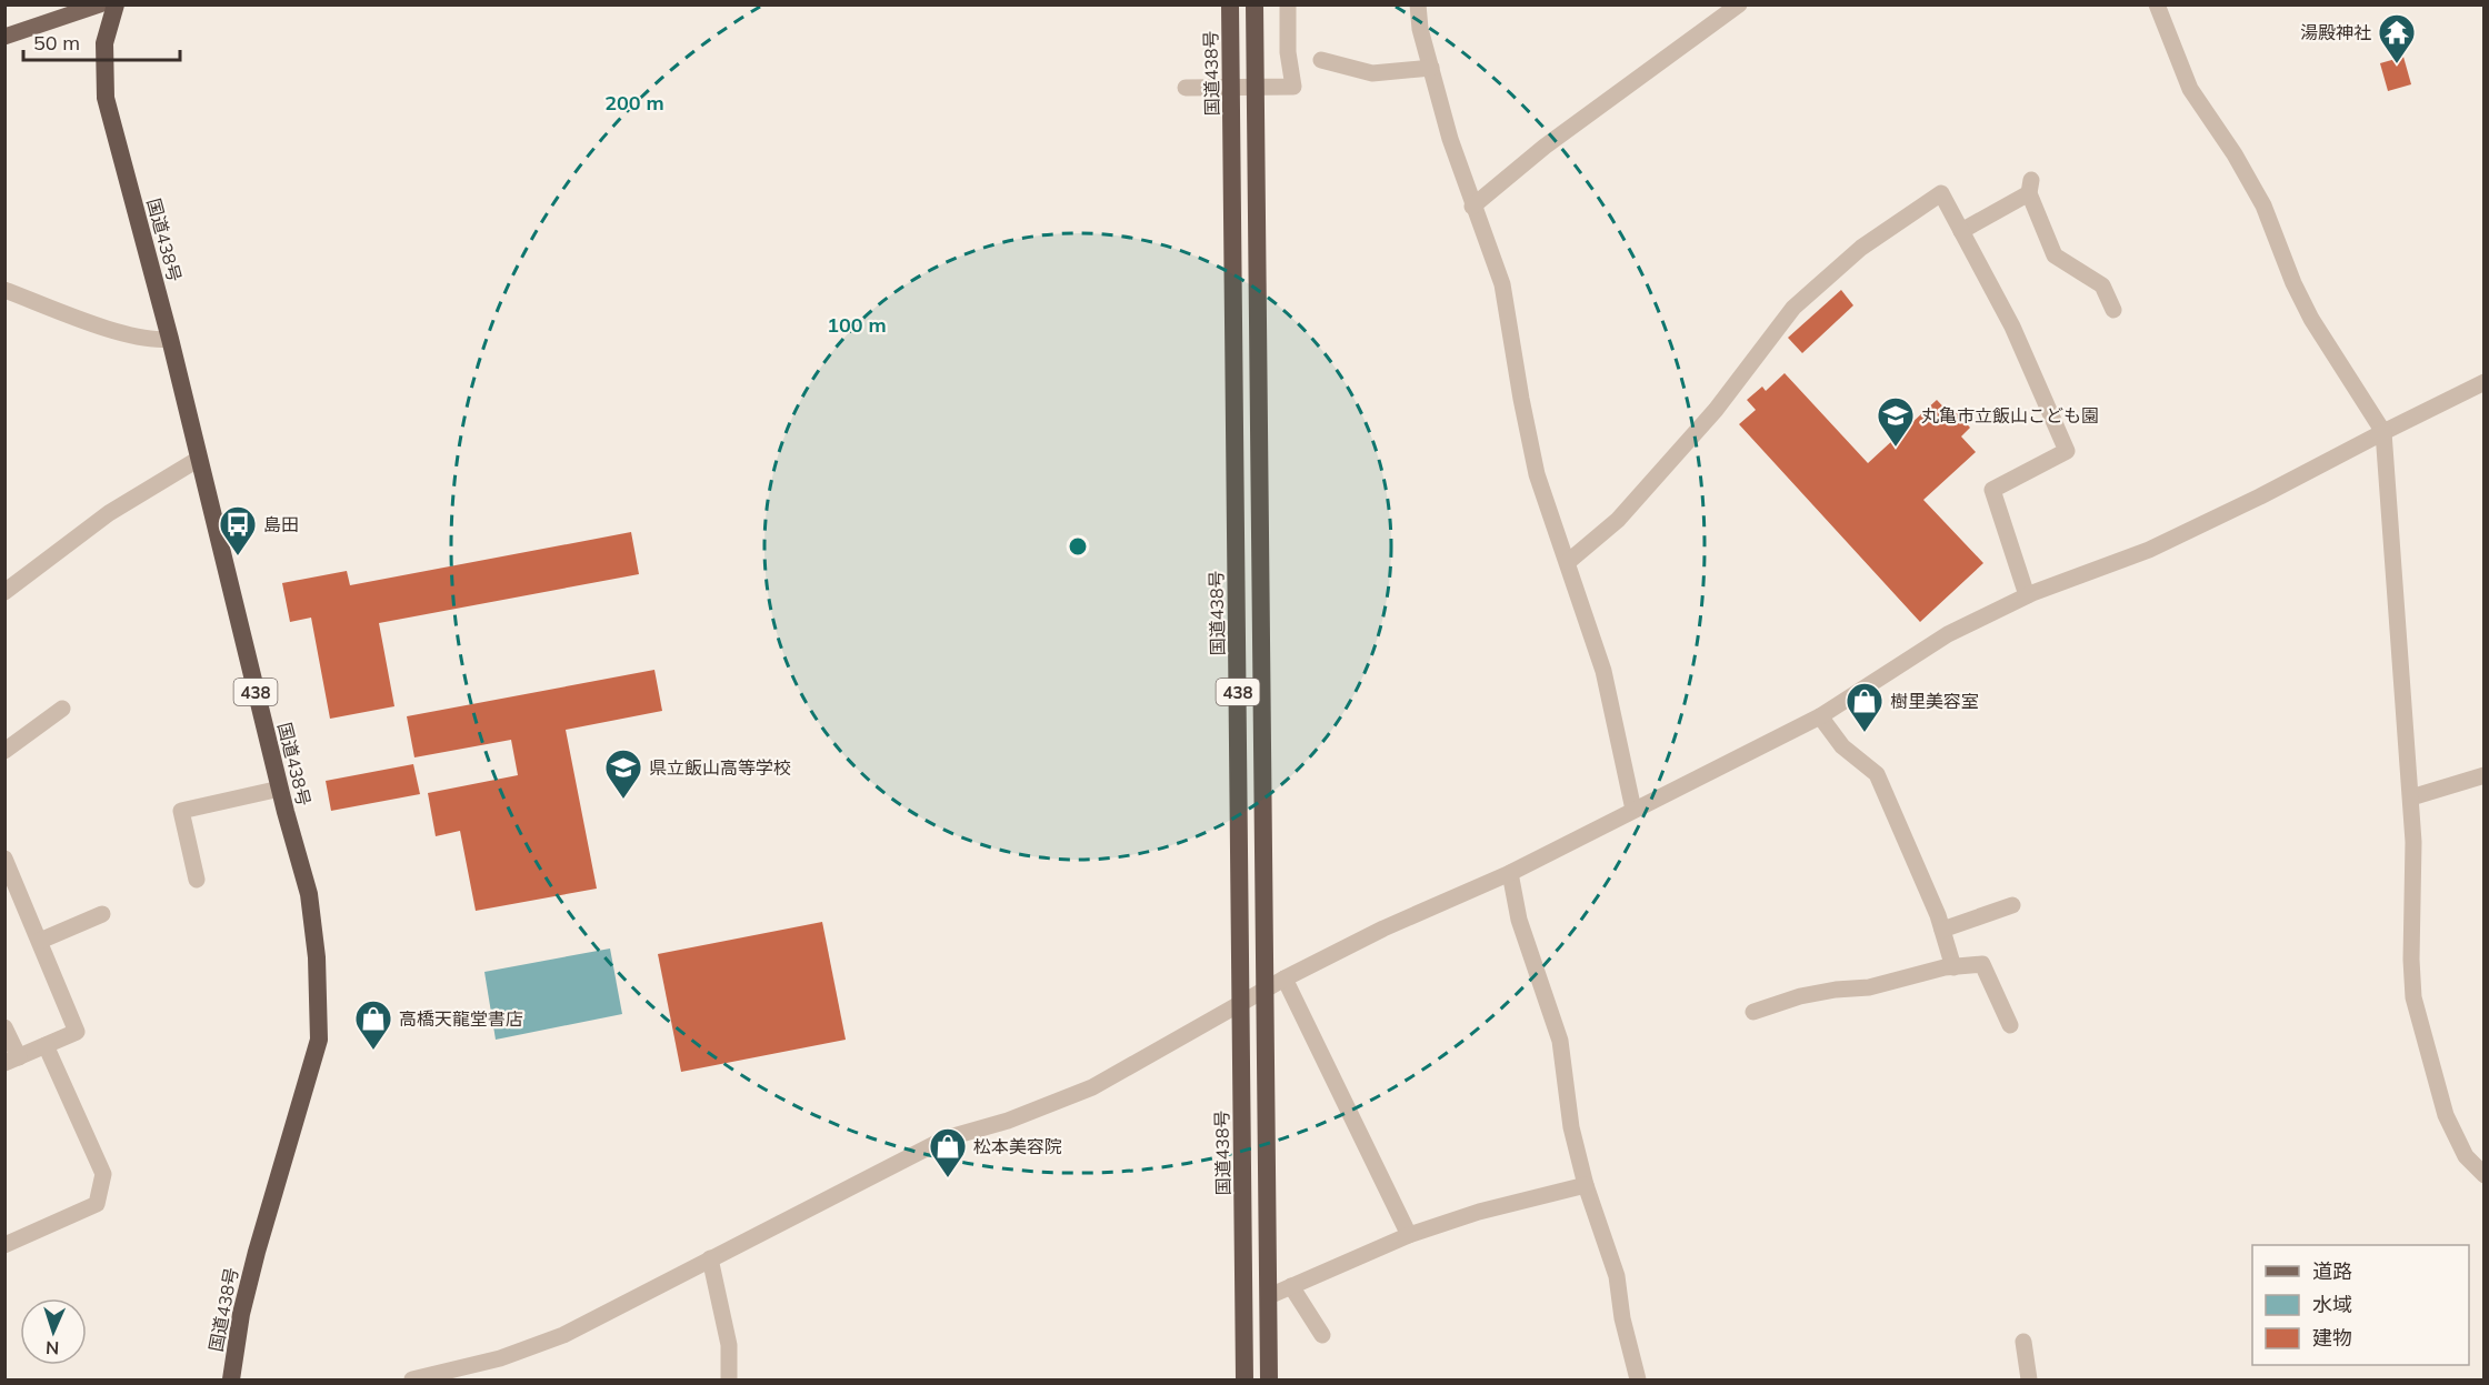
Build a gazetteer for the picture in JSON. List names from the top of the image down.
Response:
{
  "streets": {
    "highway": ["国道438号", "438"]
  },
  "places": {
    "temple": ["湯殿神社"],
    "school or university": ["丸亀市立飯山こども園", "県立飯山高等学校"],
    "bus stop": ["島田"],
    "shop": ["樹里美容室", "高橋天龍堂書店", "松本美容院"]
  },
  "legend": ["道路", "水域", "建物"],
  "scale_bar": "50 m",
  "north": "bottom",
  "rings": ["200 m", "100 m"]
}
